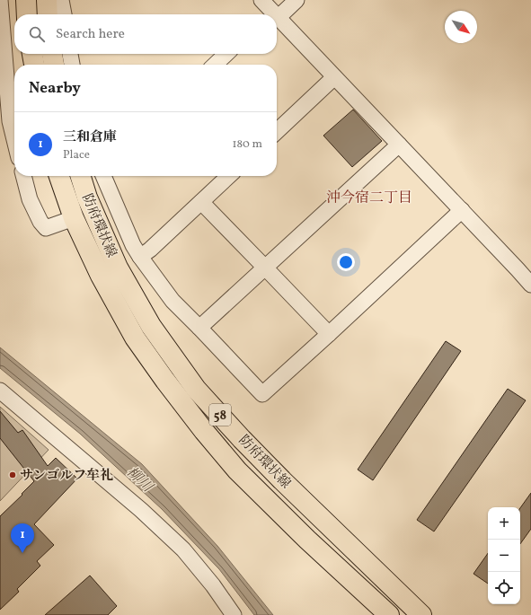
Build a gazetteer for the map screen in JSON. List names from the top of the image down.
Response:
{
  "streets": {
    "main road": ["防府環状線", "58"]
  },
  "districts": ["沖今宿二丁目"],
  "water": ["柳川"],
  "places": ["サンゴルフ牟礼"],
  "north": "bottom right",
  "page": {
    "search": "Search here",
    "heading": "Nearby",
    "list": [
      {
        "mark": "1",
        "name": "三和倉庫",
        "note": "Place",
        "value": "180 m"
      }
    ],
    "map_buttons": ["+", "−"],
    "pins": "1"
  }
}
